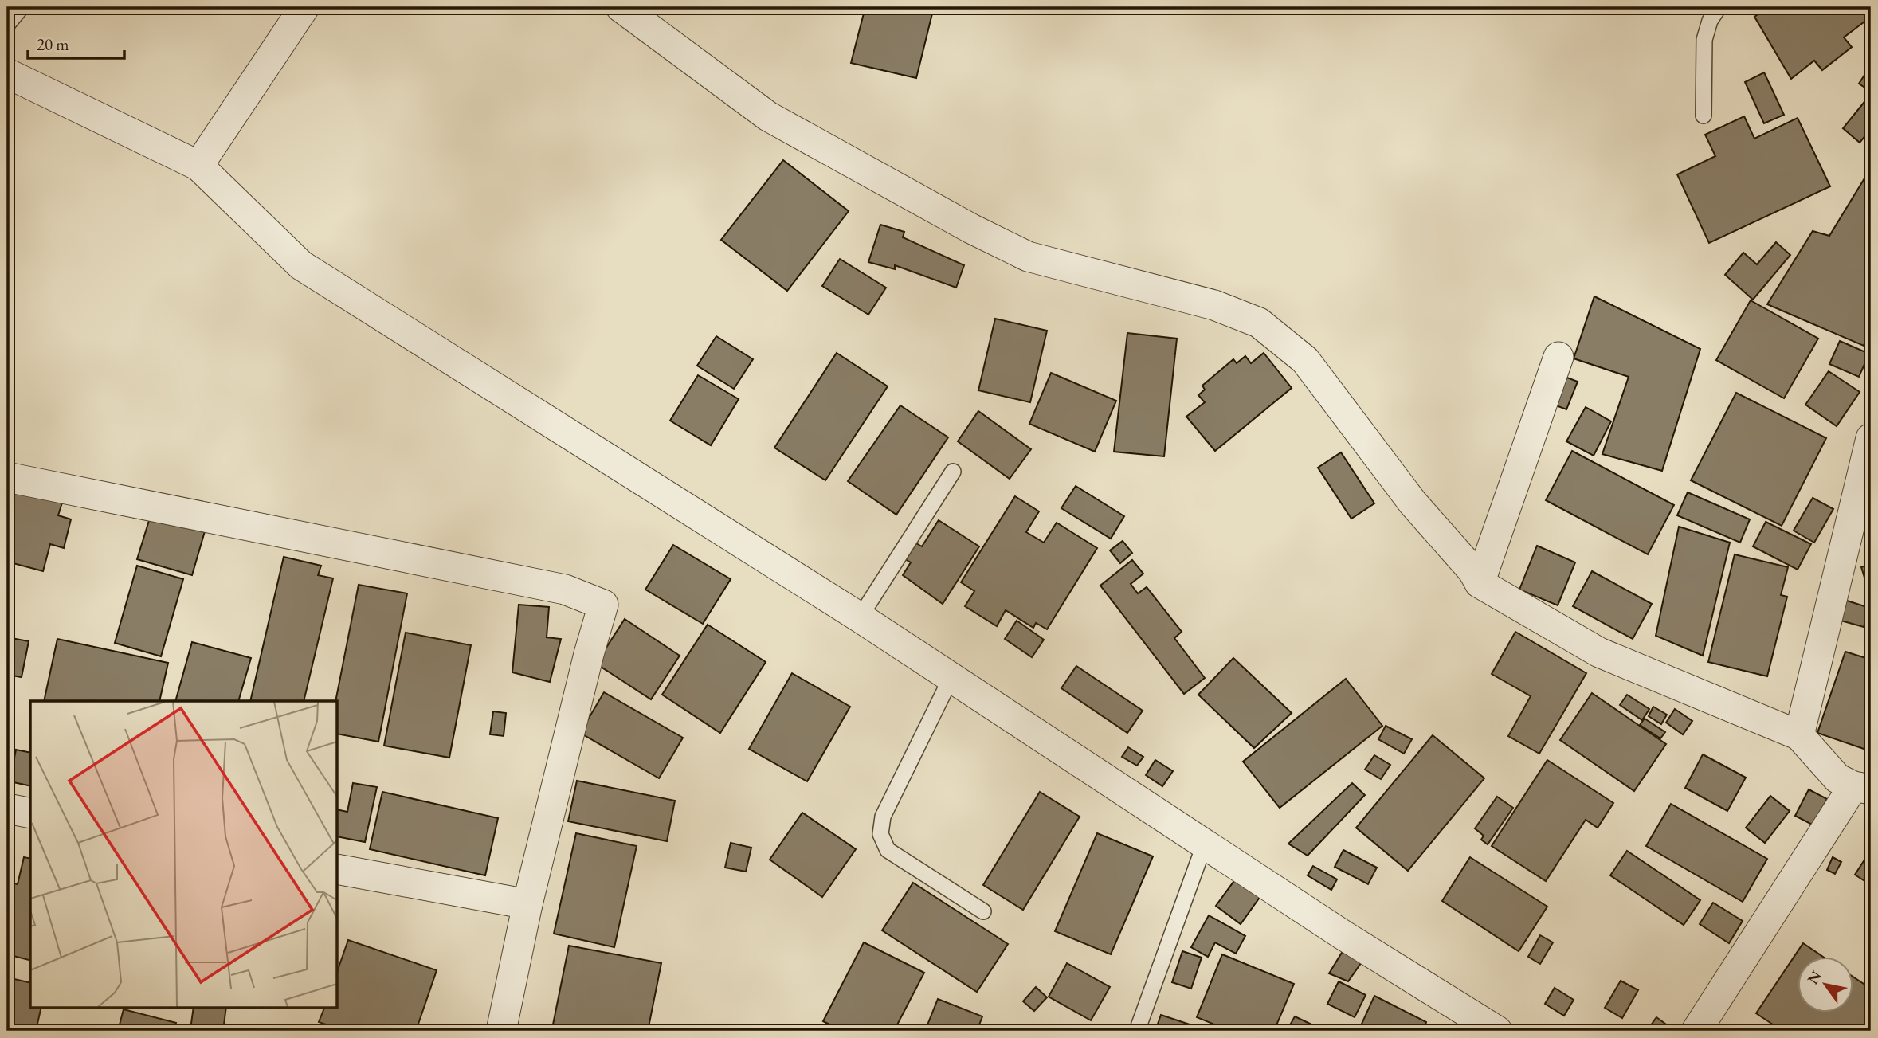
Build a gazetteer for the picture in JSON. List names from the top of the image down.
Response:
{
  "scale_bar": "20 m",
  "north": "top left"
}
